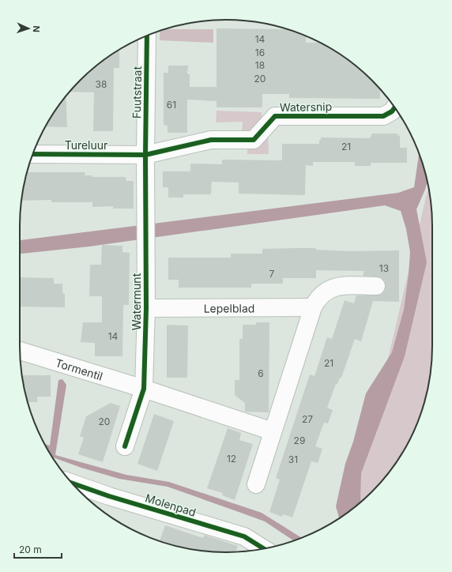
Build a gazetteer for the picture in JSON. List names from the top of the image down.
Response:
{
  "streets": {
    "street": [
      "Fuutstraat",
      "Watersnip",
      "Tureluur",
      "Watermunt",
      "Lepelblad",
      "Tormentil",
      "Molenpad"
    ]
  },
  "crossings": [
    ["Fuutstraat", "Watersnip"],
    ["Fuutstraat", "Tureluur"],
    ["Fuutstraat", "Watermunt"],
    ["Watersnip", "Tureluur"],
    ["Watersnip", "Watermunt"],
    ["Tureluur", "Watermunt"],
    ["Watermunt", "Lepelblad"],
    ["Watermunt", "Tormentil"]
  ],
  "house_numbers": [
    "14",
    "16",
    "18",
    "20",
    "38",
    "61",
    "21",
    "13",
    "7",
    "14",
    "21",
    "6",
    "27",
    "20",
    "29",
    "12",
    "31"
  ],
  "scale_bar": "20 m",
  "north": "right"
}
